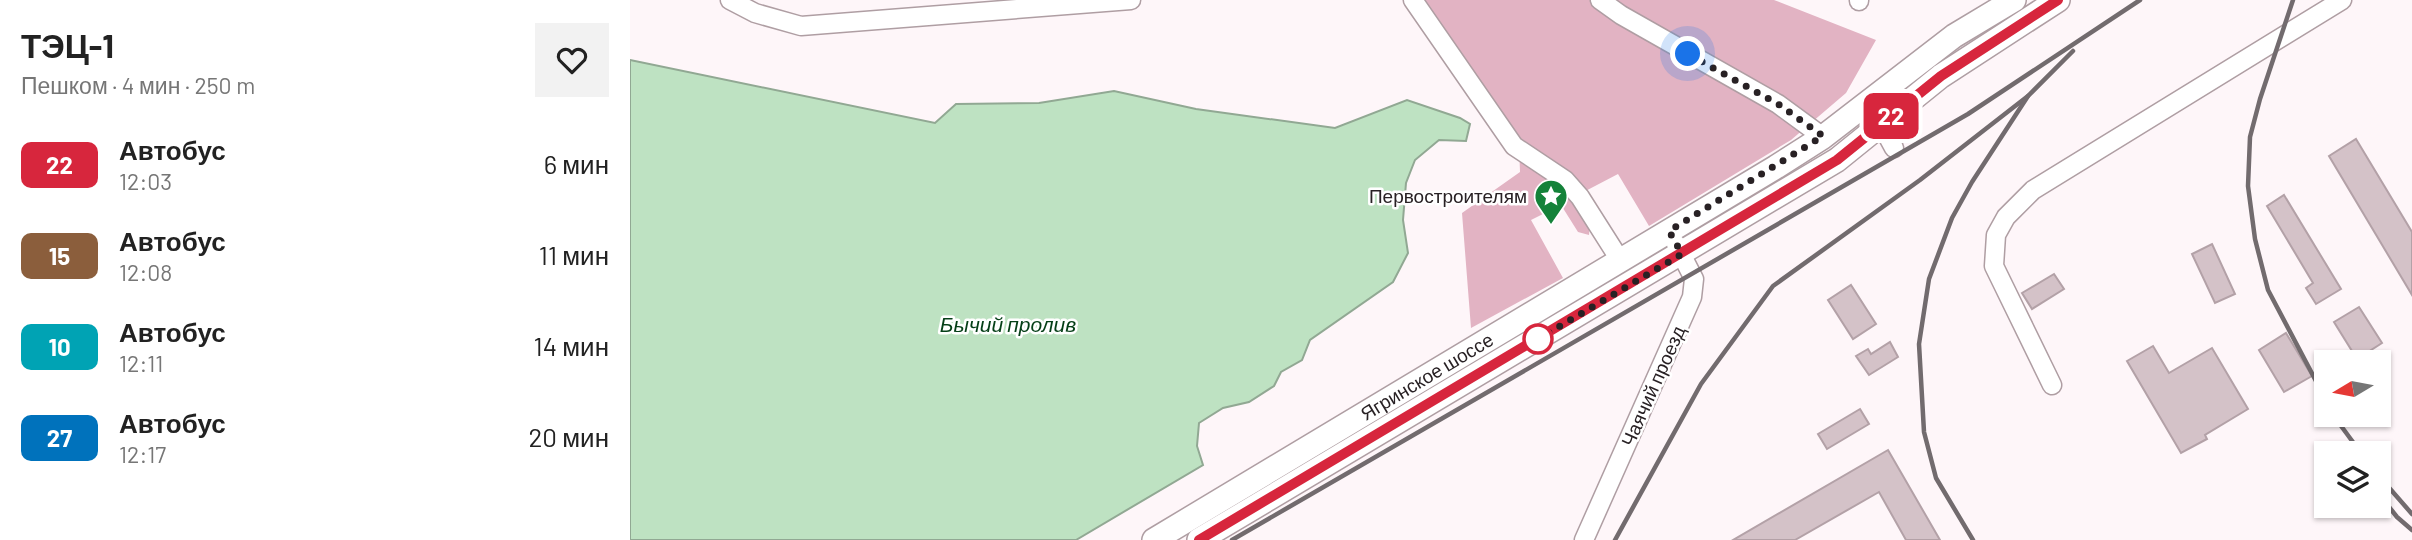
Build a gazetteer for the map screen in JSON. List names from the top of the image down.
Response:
{
  "streets": {
    "main road": ["Ягринское шоссе"],
    "street": ["Чаячий проезд"]
  },
  "crossings": [
    ["Ягринское шоссе", "Чаячий проезд"]
  ],
  "water": ["Бычий пролив"],
  "places": {
    "place": ["Первостроителям"]
  },
  "lines": ["bus line 22"],
  "north": "left",
  "page": {
    "heading": ["ТЭЦ-1", "Пешком · 4 мин · 250 m"],
    "on_map": "22",
    "list": [
      {
        "mark": "22",
        "name": "Автобус",
        "note": "12:03",
        "value": "6 мин"
      },
      {
        "mark": "15",
        "name": "Автобус",
        "note": "12:08",
        "value": "11 мин"
      },
      {
        "mark": "10",
        "name": "Автобус",
        "note": "12:11",
        "value": "14 мин"
      },
      {
        "mark": "27",
        "name": "Автобус",
        "note": "12:17",
        "value": "20 мин"
      }
    ]
  }
}
